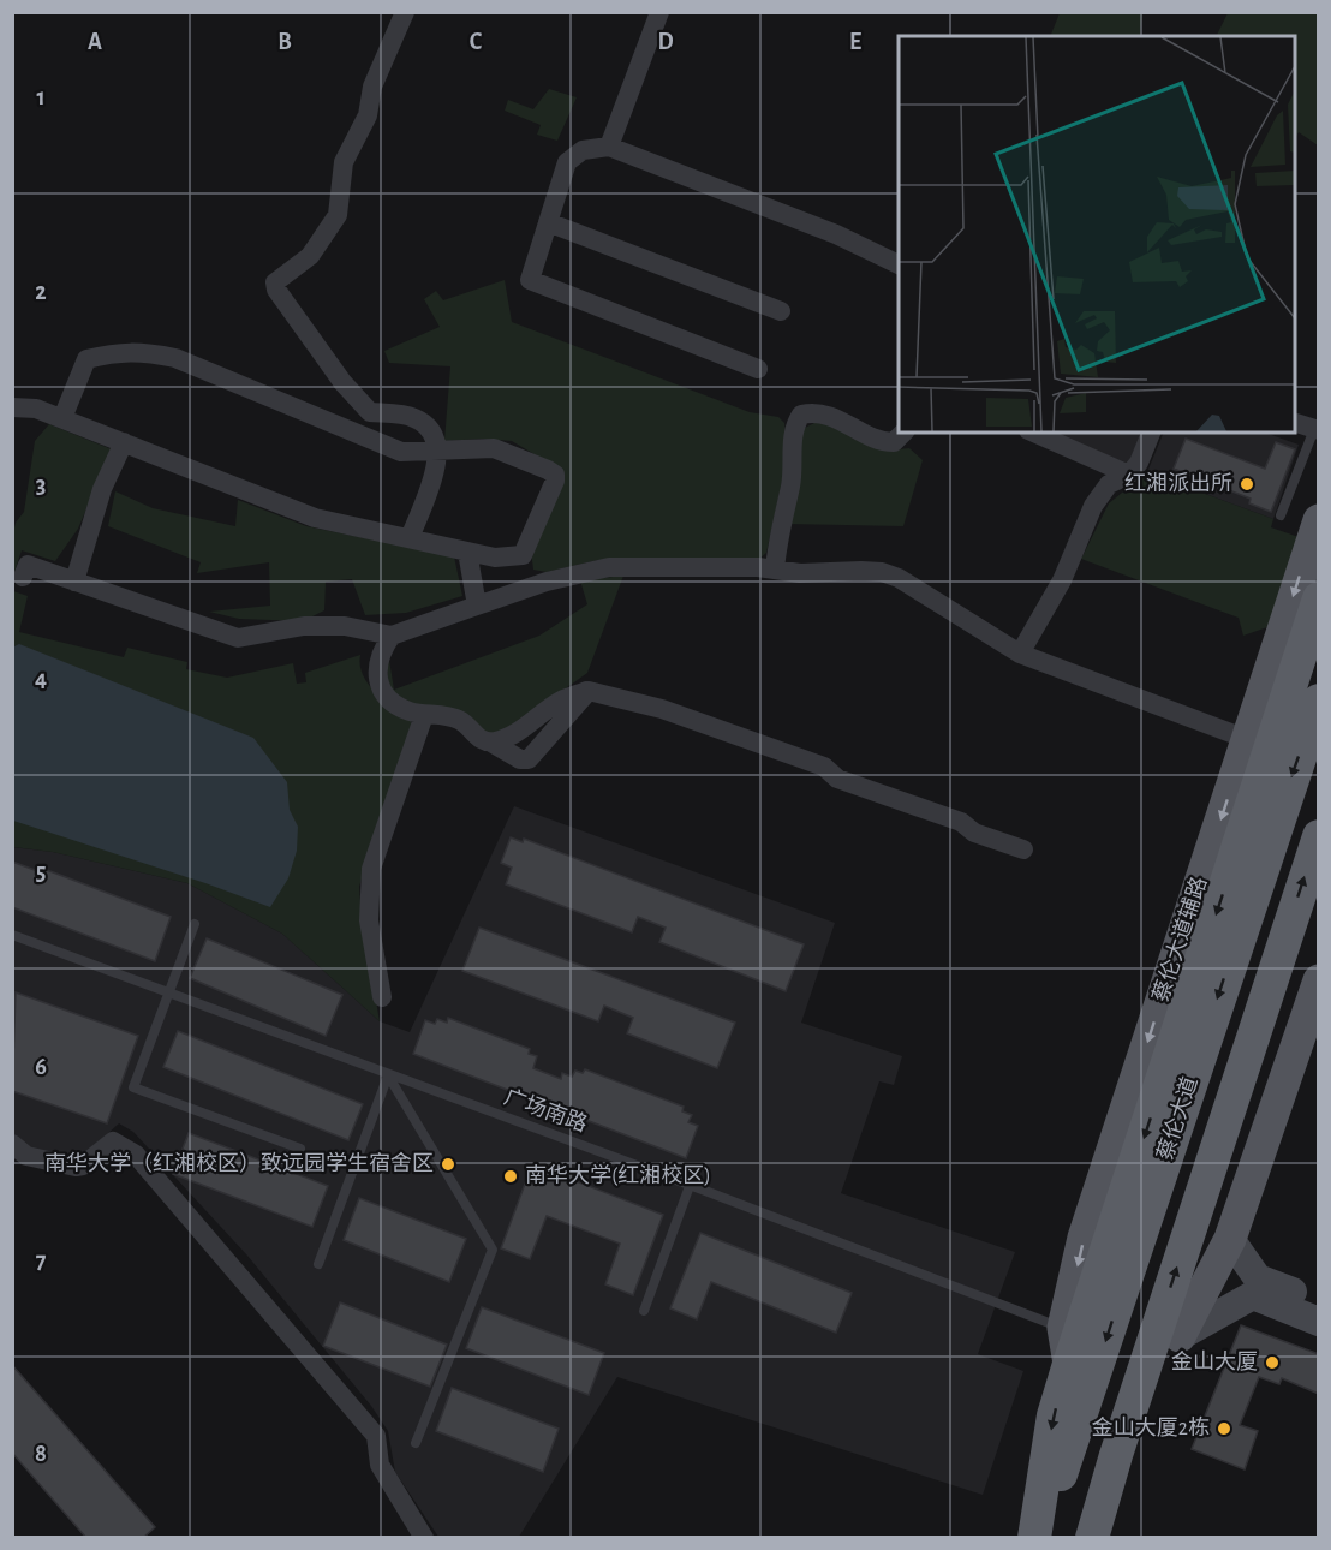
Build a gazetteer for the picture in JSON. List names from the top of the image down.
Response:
{
  "streets": {
    "highway": ["蔡伦大道"],
    "main road": ["蔡伦大道辅路"],
    "lane": ["广场南路"]
  },
  "crossings": [
    ["蔡伦大道辅路", "广场南路"]
  ],
  "places": [
    "红湘派出所",
    "南华大学（红湘校区）致远园学生宿舍区",
    "南华大学(红湘校区)",
    "金山大厦",
    "金山大厦2栋"
  ],
  "grid": {
    "columns": [
      "A",
      "B",
      "C",
      "D",
      "E"
    ],
    "rows": [
      "1",
      "2",
      "3",
      "4",
      "5",
      "6",
      "7",
      "8"
    ]
  }
}
